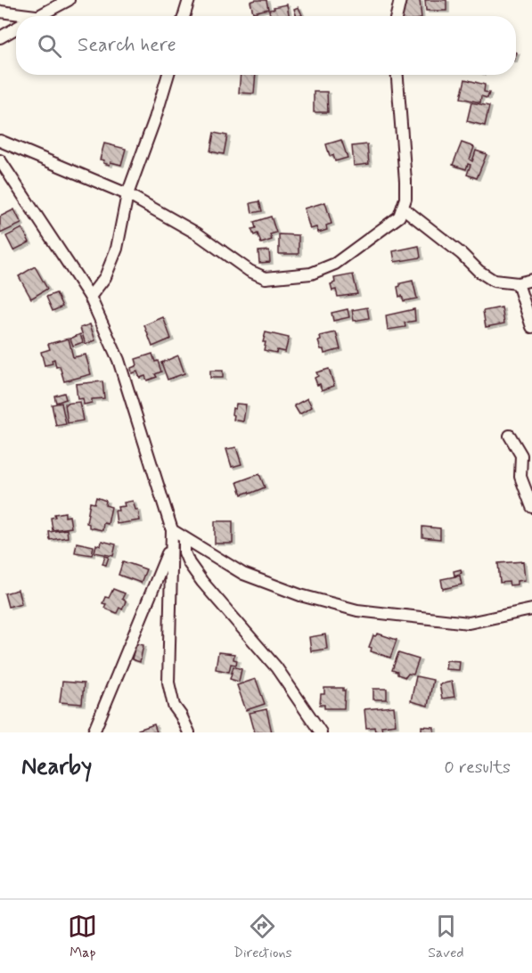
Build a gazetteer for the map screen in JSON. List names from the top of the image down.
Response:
{
  "page": {
    "search": "Search here",
    "heading": ["Nearby", "0 results"],
    "nav": ["Map", "Directions", "Saved"]
  }
}
